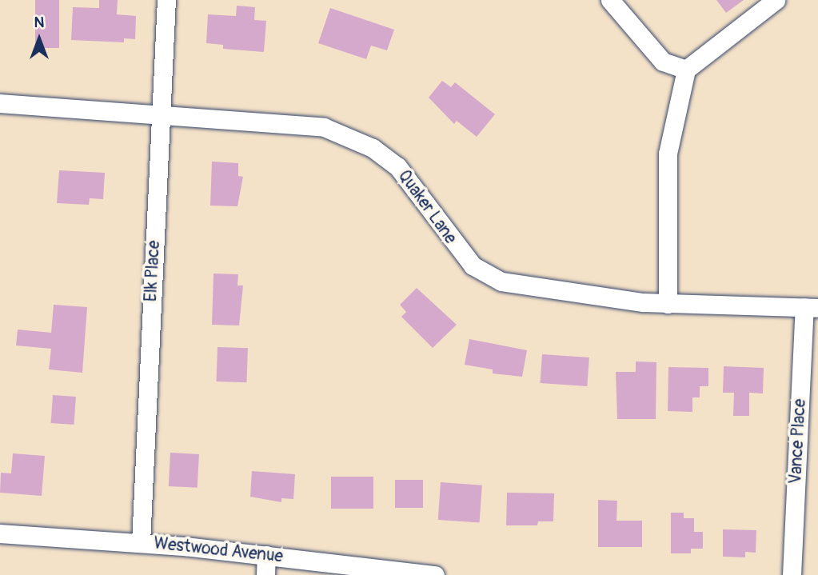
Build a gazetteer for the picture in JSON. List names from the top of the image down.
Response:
{
  "streets": {
    "street": [
      "Quaker Lane",
      "Elk Place",
      "Vance Place",
      "Westwood Avenue"
    ]
  },
  "crossings": [
    ["Quaker Lane", "Elk Place"],
    ["Quaker Lane", "Vance Place"],
    ["Elk Place", "Westwood Avenue"]
  ],
  "north": "top"
}
